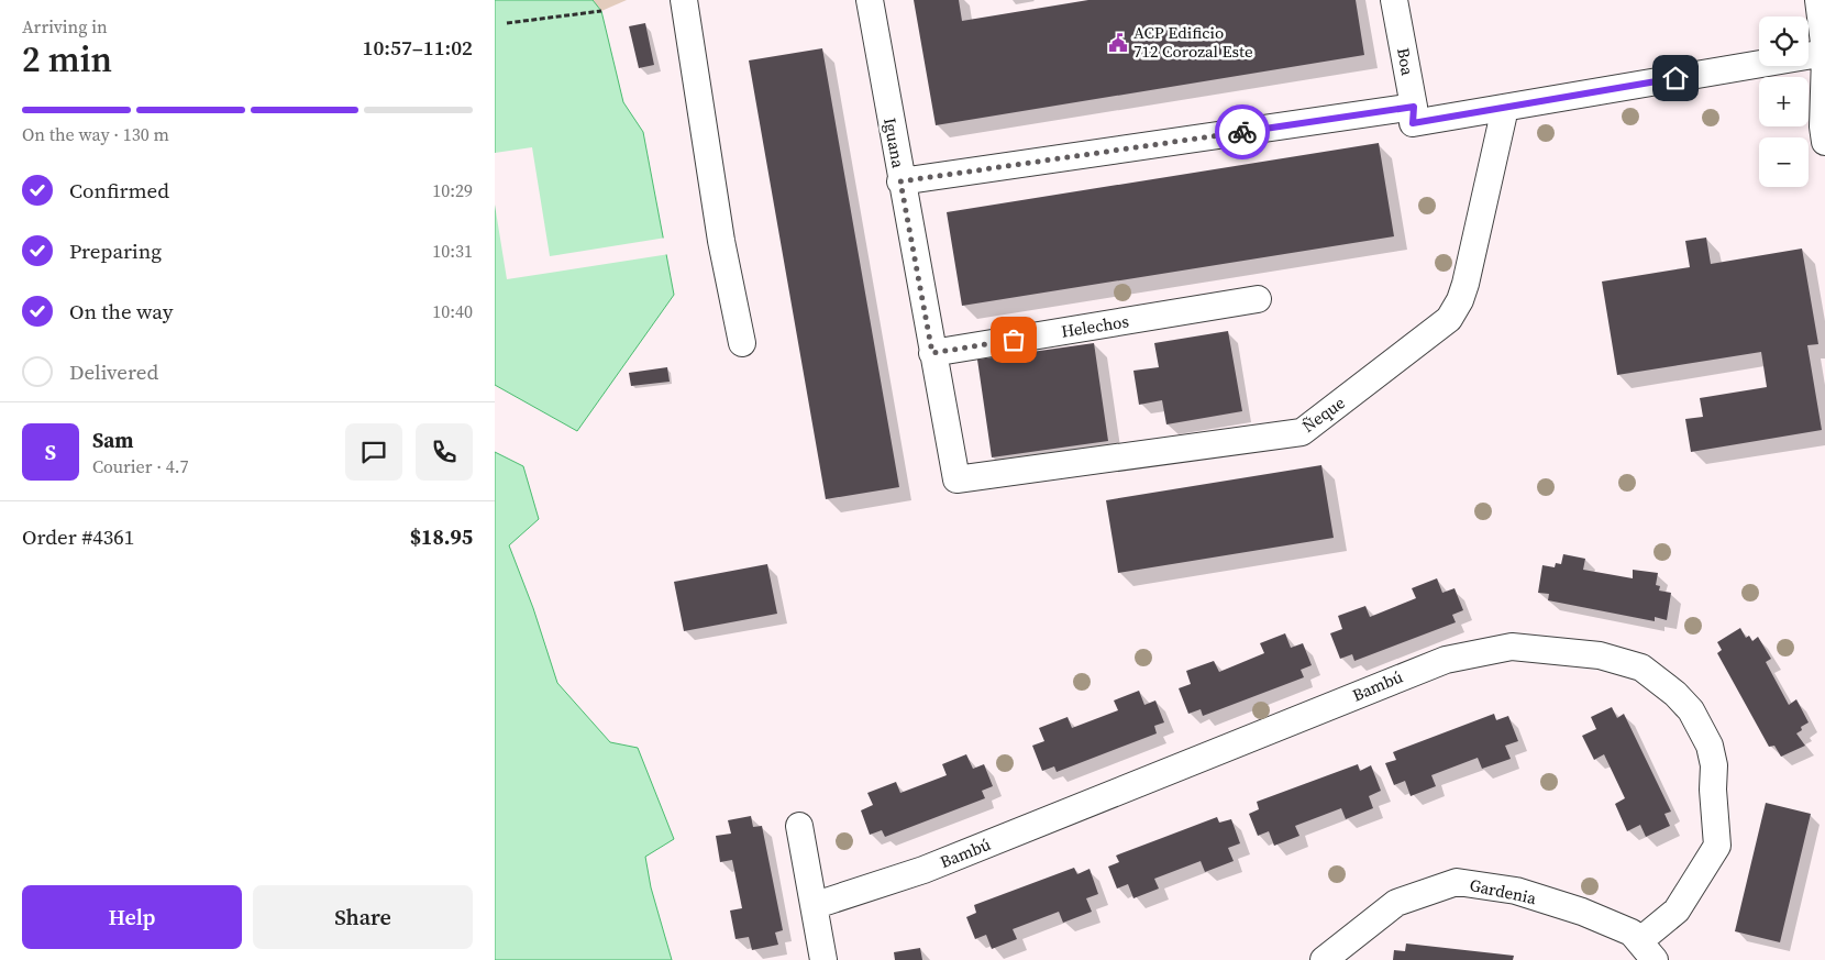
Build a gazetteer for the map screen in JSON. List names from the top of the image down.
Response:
{
  "streets": {
    "lane": [
      "Boa",
      "Iguana",
      "Helechos",
      "Ñeque",
      "Bambú",
      "Gardenia"
    ]
  },
  "crossings": [
    ["Iguana", "Helechos"],
    ["Iguana", "Ñeque"],
    ["Bambú", "Gardenia"]
  ],
  "places": {
    "public building": ["ACP Edificio 712 Corozal Este"]
  },
  "page": {
    "heading": ["2 min", "Arriving in", "10:57–11:02"],
    "panel": [
      "Sam",
      "Courier · 4.7",
      "Order #4361",
      "$18.95"
    ],
    "map_buttons": ["+", "−"],
    "bar": "On the way · 130 m",
    "list": [
      ["Confirmed", "10:29"],
      ["Preparing", "10:31"],
      ["On the way", "10:40"],
      "Delivered"
    ],
    "round": "S",
    "buttons": ["Help", "Share"]
  }
}
